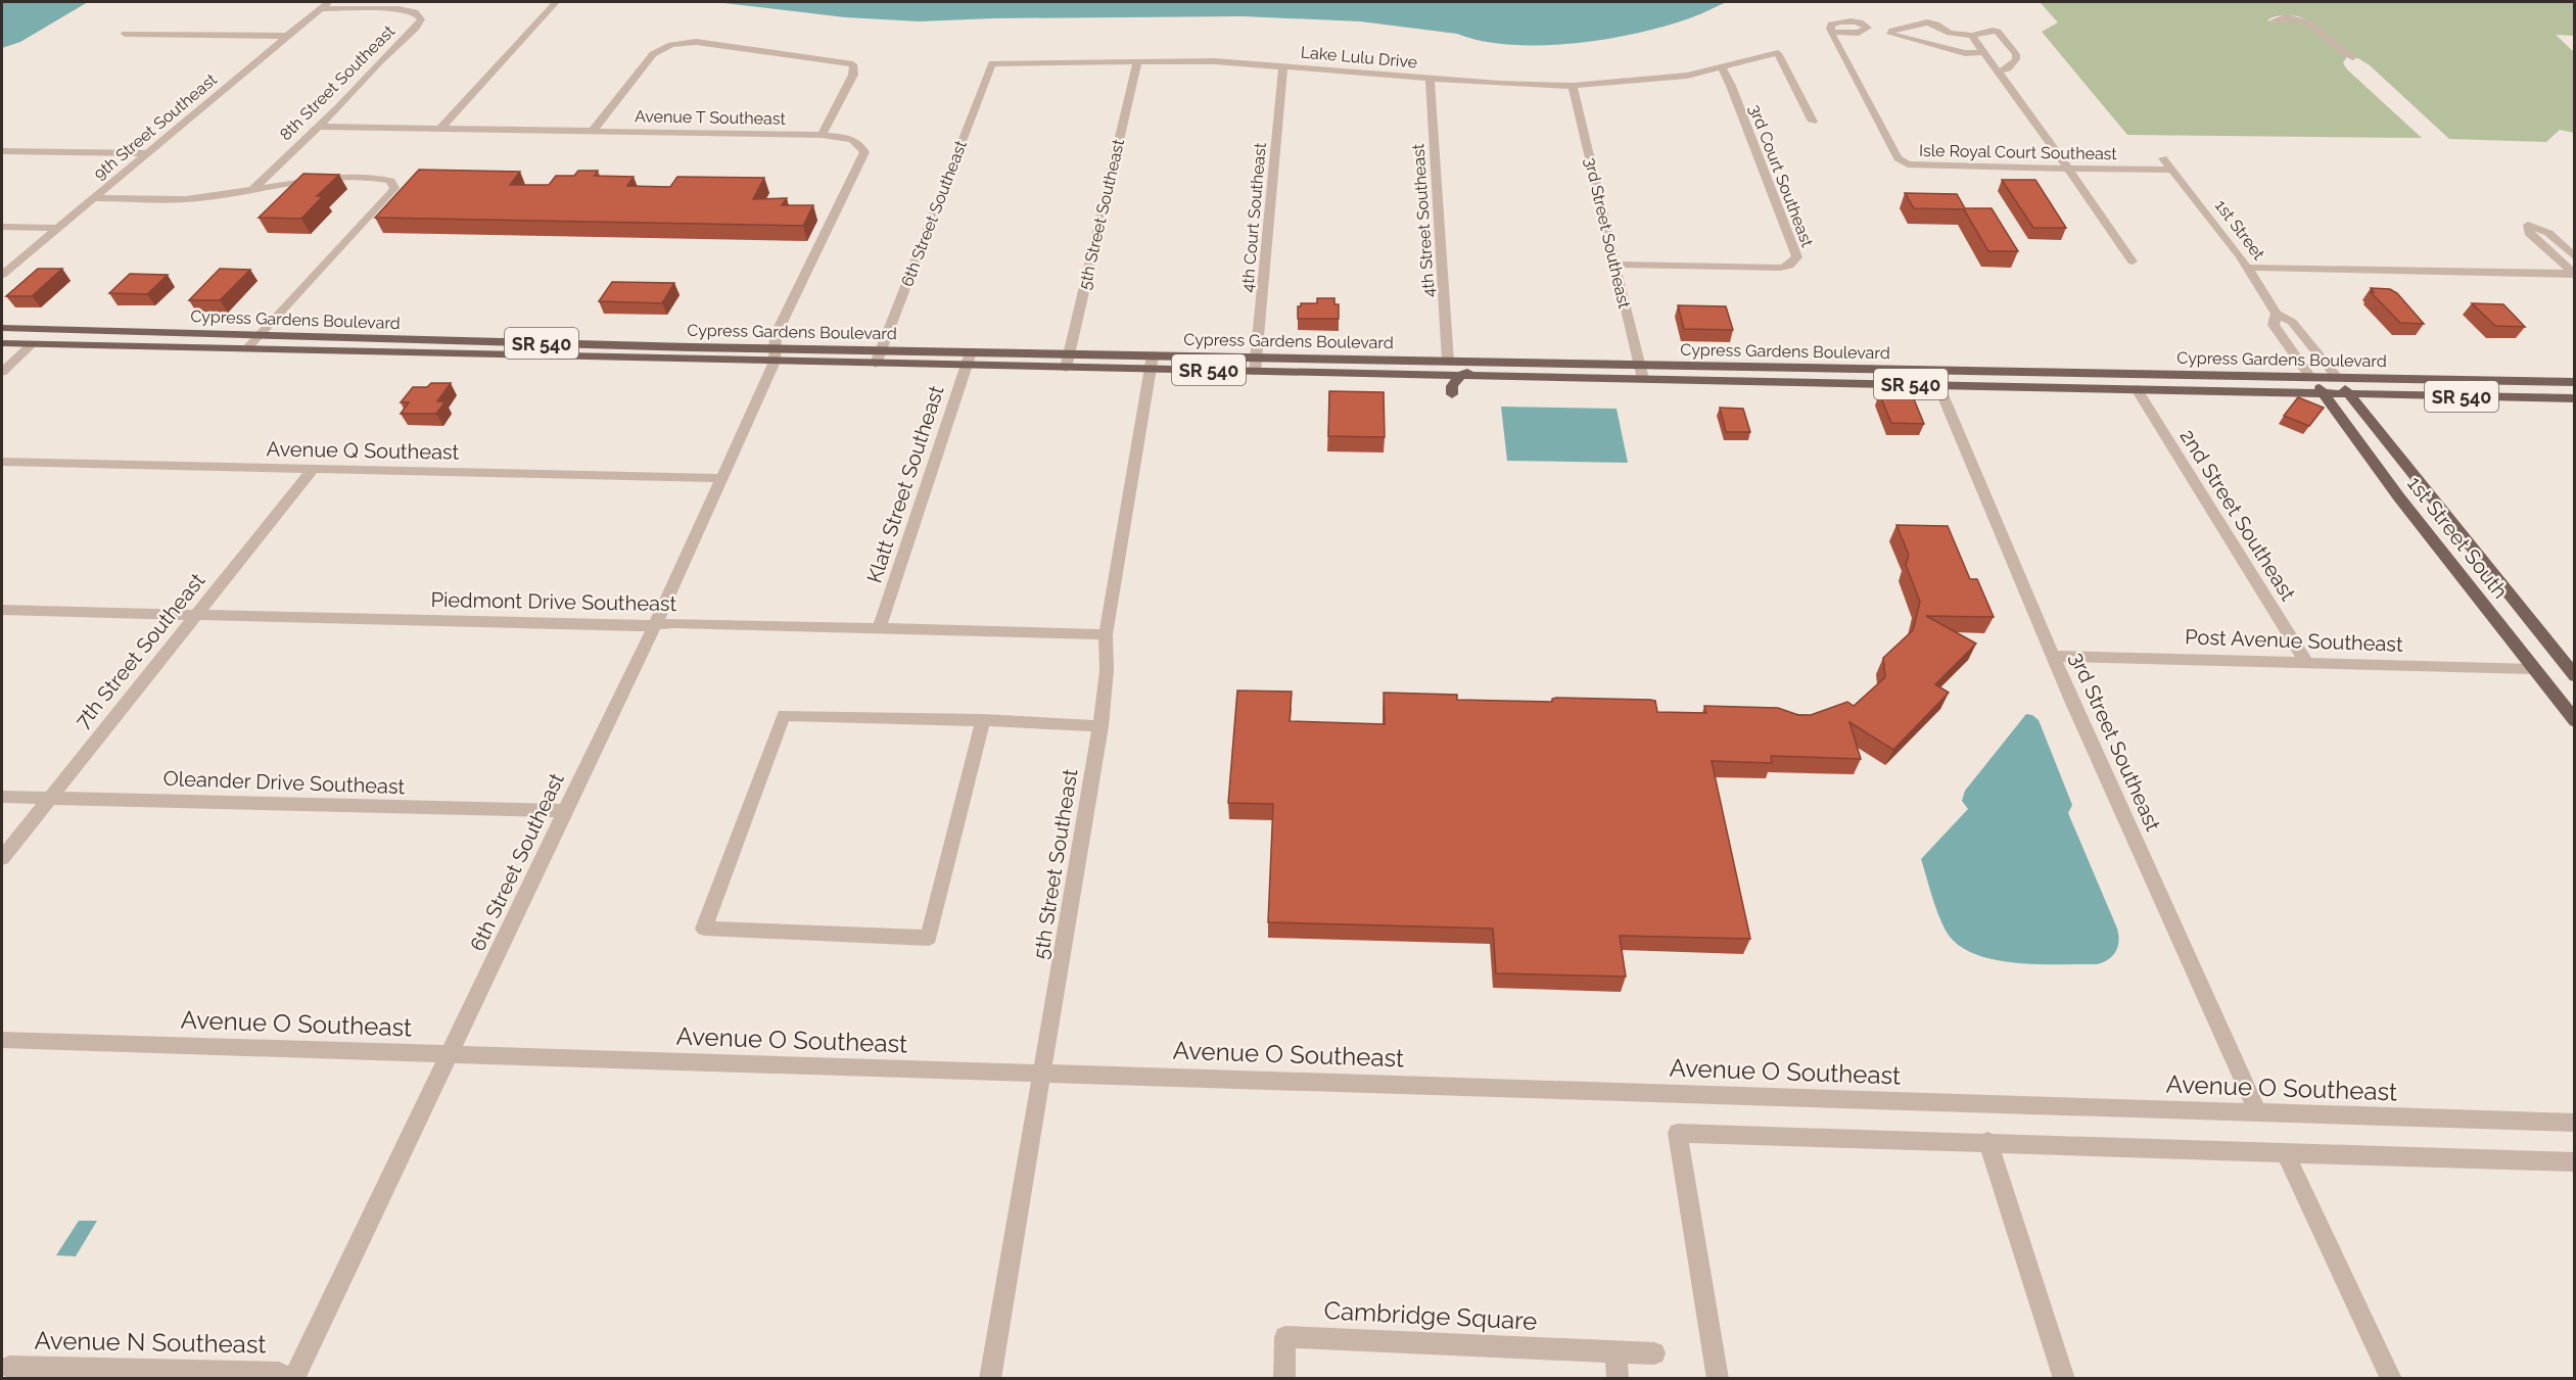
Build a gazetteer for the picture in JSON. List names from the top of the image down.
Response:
{
  "streets": {
    "main road": ["Cypress Gardens Boulevard", "SR 540", "1st Street South"],
    "street": [
      "Lake Lulu Drive",
      "8th Street Southeast",
      "Avenue T Southeast",
      "9th Street Southeast",
      "Isle Royal Court Southeast",
      "3rd Court Southeast",
      "6th Street Southeast",
      "5th Street Southeast",
      "4th Court Southeast",
      "4th Street Southeast",
      "1st Street",
      "3rd Street Southeast",
      "Avenue Q Southeast",
      "Klatt Street Southeast",
      "2nd Street Southeast",
      "Piedmont Drive Southeast",
      "Post Avenue Southeast",
      "7th Street Southeast",
      "Oleander Drive Southeast",
      "Avenue O Southeast",
      "Cambridge Square",
      "Avenue N Southeast"
    ]
  },
  "crossings": [
    ["Lake Lulu Drive", "3rd Court Southeast"],
    ["Lake Lulu Drive", "6th Street Southeast"],
    ["Lake Lulu Drive", "5th Street Southeast"],
    ["Lake Lulu Drive", "4th Court Southeast"],
    ["Lake Lulu Drive", "4th Street Southeast"],
    ["Lake Lulu Drive", "3rd Street Southeast"],
    ["8th Street Southeast", "Avenue T Southeast"],
    ["8th Street Southeast", "9th Street Southeast"],
    ["Avenue T Southeast", "6th Street Southeast"],
    ["Avenue T Southeast", "Cypress Gardens Boulevard"],
    ["Isle Royal Court Southeast", "1st Street"],
    ["3rd Court Southeast", "3rd Street Southeast"],
    ["6th Street Southeast", "Cypress Gardens Boulevard"],
    ["6th Street Southeast", "Avenue Q Southeast"],
    ["6th Street Southeast", "Piedmont Drive Southeast"],
    ["6th Street Southeast", "Oleander Drive Southeast"],
    ["6th Street Southeast", "Avenue O Southeast"],
    ["5th Street Southeast", "Cypress Gardens Boulevard"],
    ["5th Street Southeast", "Piedmont Drive Southeast"],
    ["5th Street Southeast", "Avenue O Southeast"],
    ["4th Court Southeast", "Cypress Gardens Boulevard"],
    ["4th Street Southeast", "Cypress Gardens Boulevard"],
    ["1st Street", "Cypress Gardens Boulevard"],
    ["1st Street", "1st Street South"],
    ["3rd Street Southeast", "Cypress Gardens Boulevard"],
    ["3rd Street Southeast", "Post Avenue Southeast"],
    ["3rd Street Southeast", "Avenue O Southeast"],
    ["Cypress Gardens Boulevard", "Klatt Street Southeast"],
    ["Cypress Gardens Boulevard", "2nd Street Southeast"],
    ["Cypress Gardens Boulevard", "1st Street South"],
    ["Avenue Q Southeast", "7th Street Southeast"],
    ["Klatt Street Southeast", "Piedmont Drive Southeast"],
    ["2nd Street Southeast", "Post Avenue Southeast"],
    ["1st Street South", "Post Avenue Southeast"],
    ["Piedmont Drive Southeast", "7th Street Southeast"],
    ["7th Street Southeast", "Oleander Drive Southeast"]
  ]
}
